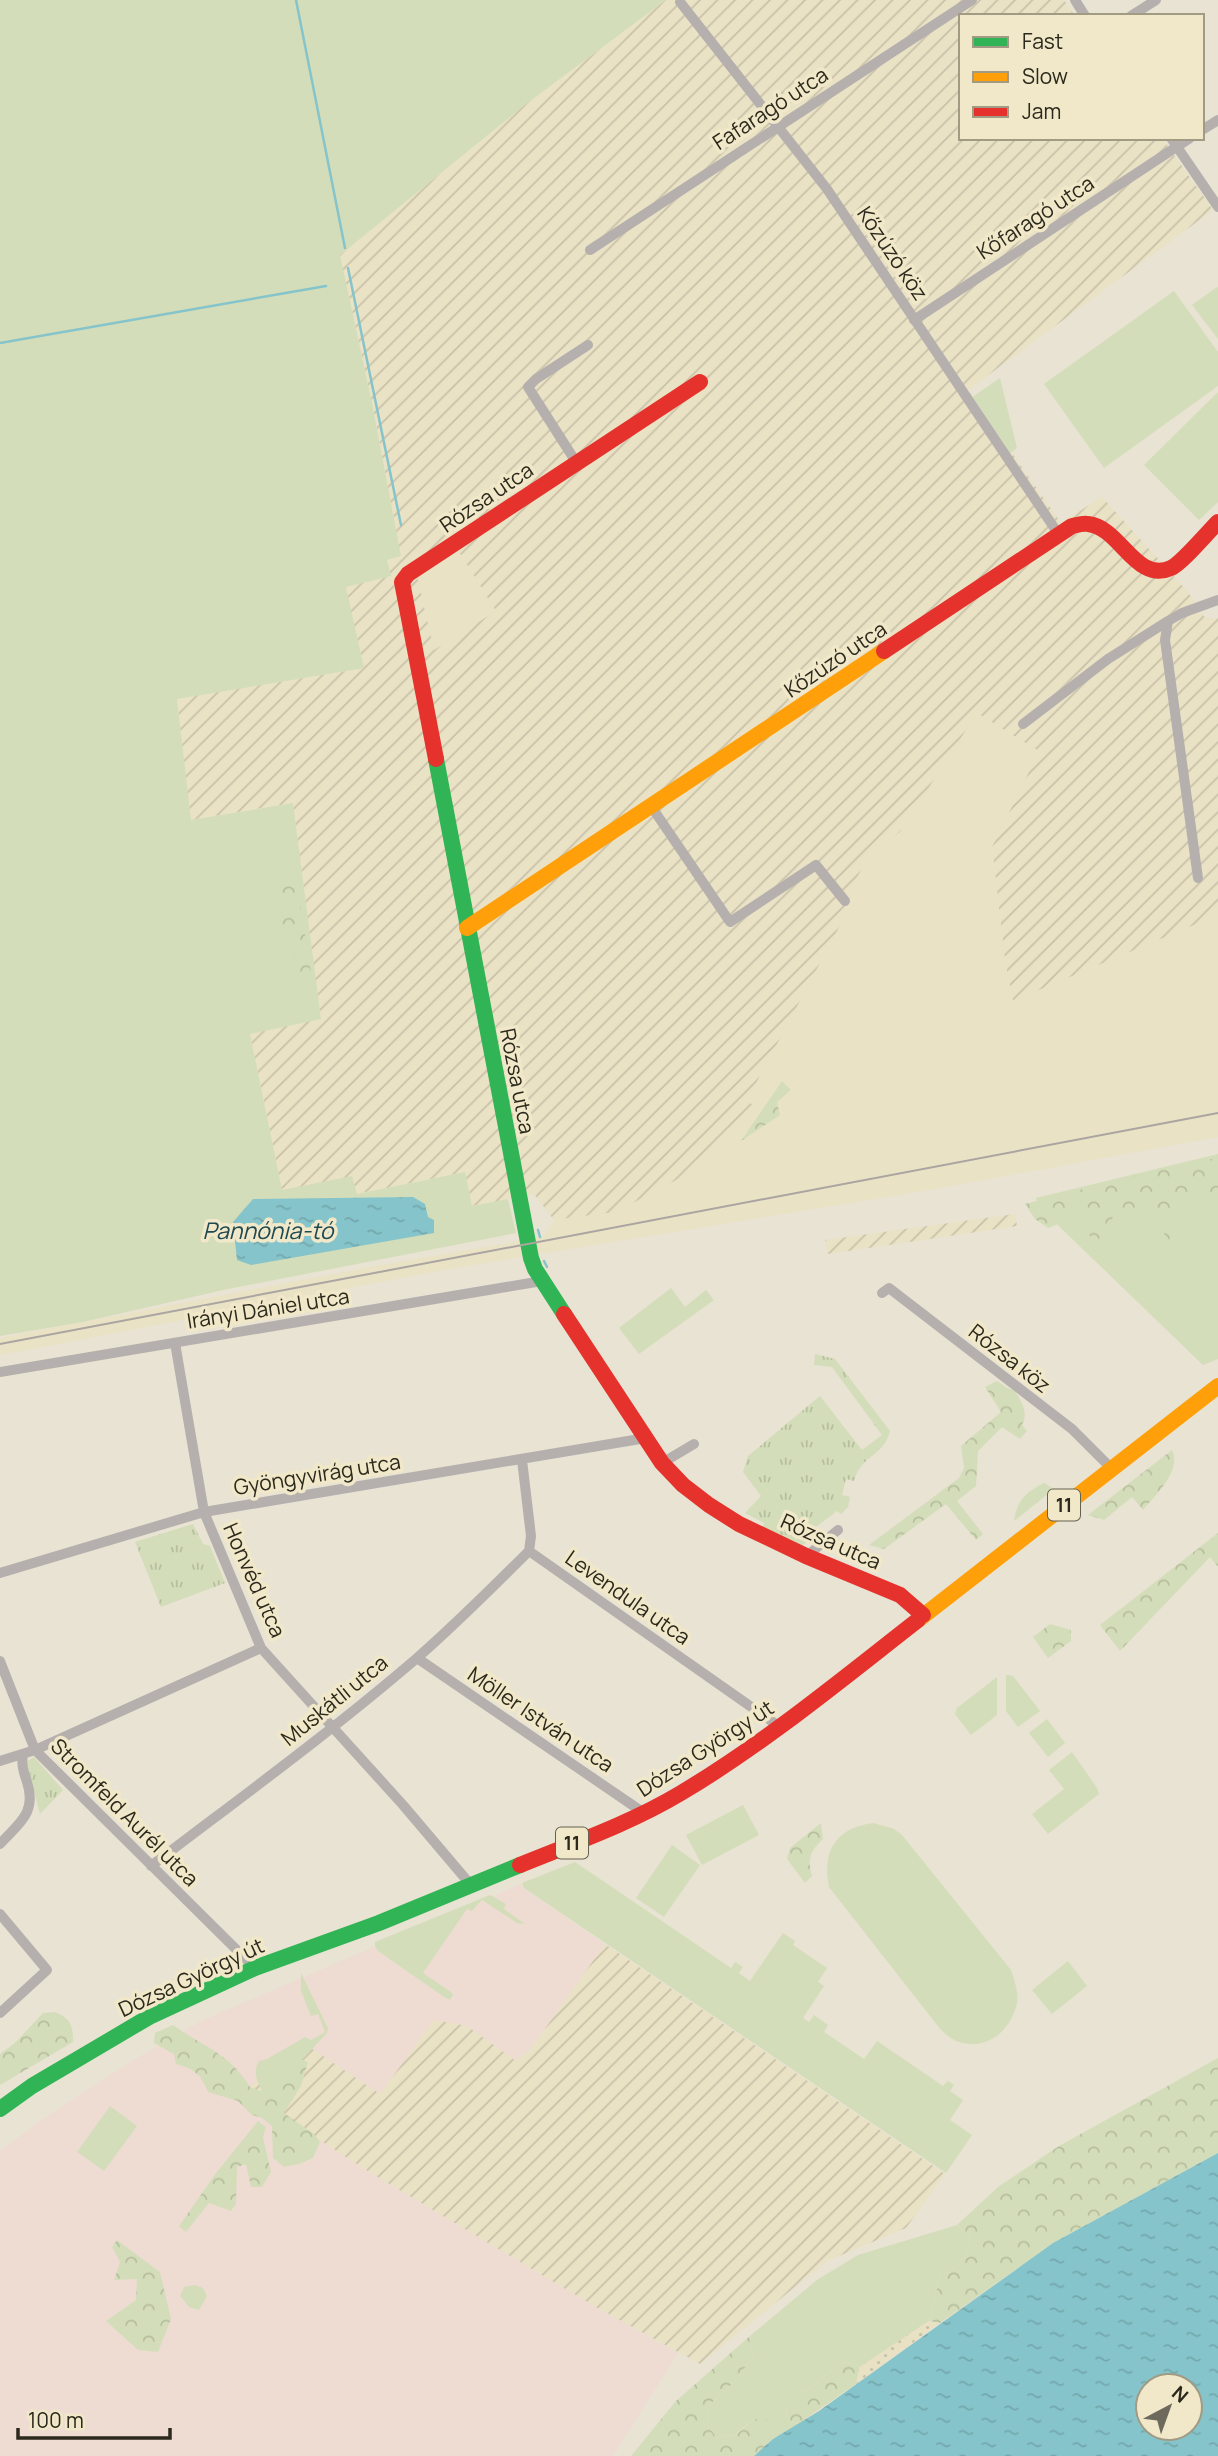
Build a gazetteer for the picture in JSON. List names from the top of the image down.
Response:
{
  "streets": {
    "street": [
      "Fafaragó utca",
      "Kőfaragó utca",
      "Kőzúzó köz",
      "Rózsa utca",
      "Kőzúzó utca",
      "Irányi Dániel utca",
      "Rózsa köz",
      "Gyöngyvirág utca",
      "11",
      "Honvéd utca",
      "Levendula utca",
      "Muskátli utca",
      "Möller István utca",
      "Dózsa György út",
      "Stromfeld Aurél utca"
    ]
  },
  "crossings": [
    ["Fafaragó utca", "Kőzúzó köz"],
    ["Kőfaragó utca", "Kőzúzó köz"],
    ["Kőzúzó köz", "Kőzúzó utca"],
    ["Rózsa utca", "Kőzúzó utca"],
    ["Rózsa utca", "Irányi Dániel utca"],
    ["Rózsa utca", "Gyöngyvirág utca"],
    ["Rózsa utca", "Dózsa György út"],
    ["Irányi Dániel utca", "Honvéd utca"],
    ["Rózsa köz", "Dózsa György út"],
    ["Gyöngyvirág utca", "Honvéd utca"],
    ["Honvéd utca", "Muskátli utca"],
    ["Honvéd utca", "Dózsa György út"],
    ["Levendula utca", "Muskátli utca"],
    ["Levendula utca", "Dózsa György út"],
    ["Muskátli utca", "Möller István utca"],
    ["Muskátli utca", "Stromfeld Aurél utca"],
    ["Möller István utca", "Dózsa György út"],
    ["Dózsa György út", "Stromfeld Aurél utca"]
  ],
  "water": ["Pannónia-tó"],
  "legend": ["Fast", "Slow", "Jam"],
  "scale_bar": "100 m",
  "north": "top right"
}
